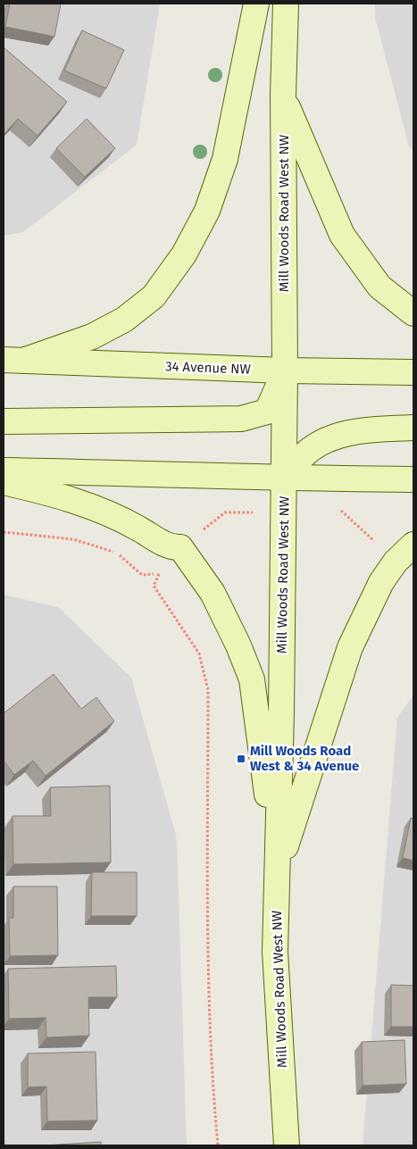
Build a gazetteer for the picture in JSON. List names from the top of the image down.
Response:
{
  "streets": {
    "main road": ["Mill Woods Road West NW", "34 Avenue NW"]
  },
  "crossings": [
    ["Mill Woods Road West NW", "34 Avenue NW"]
  ],
  "places": {
    "transit": ["Mill Woods Road West & 34 Avenue"]
  }
}
